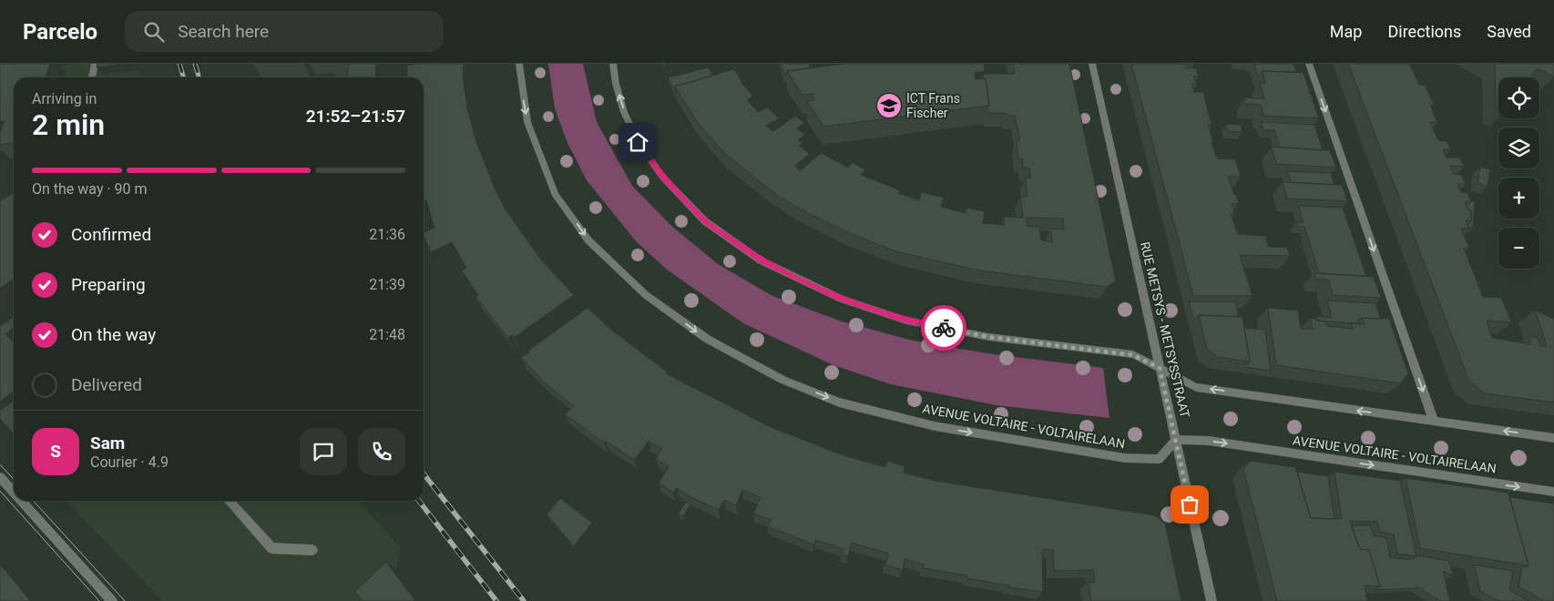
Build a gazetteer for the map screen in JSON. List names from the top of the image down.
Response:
{
  "streets": {
    "street": ["RUE METSYS - METSYSSTRAAT", "AVENUE VOLTAIRE - VOLTAIRELAAN"]
  },
  "crossings": [
    ["RUE METSYS - METSYSSTRAAT", "AVENUE VOLTAIRE - VOLTAIRELAAN"]
  ],
  "places": {
    "school or university": ["ICT Frans Fischer"]
  },
  "page": {
    "header": "Parcelo",
    "search": "Search here",
    "nav": ["Map", "Directions", "Saved"],
    "map_buttons": ["+", "−"],
    "heading": ["2 min", "Arriving in", "21:52–21:57"],
    "panel": ["Sam", "Courier · 4.9"],
    "bar": "On the way · 90 m",
    "list": [
      ["Confirmed", "21:36"],
      ["Preparing", "21:39"],
      ["On the way", "21:48"],
      "Delivered"
    ],
    "round": "S"
  }
}
